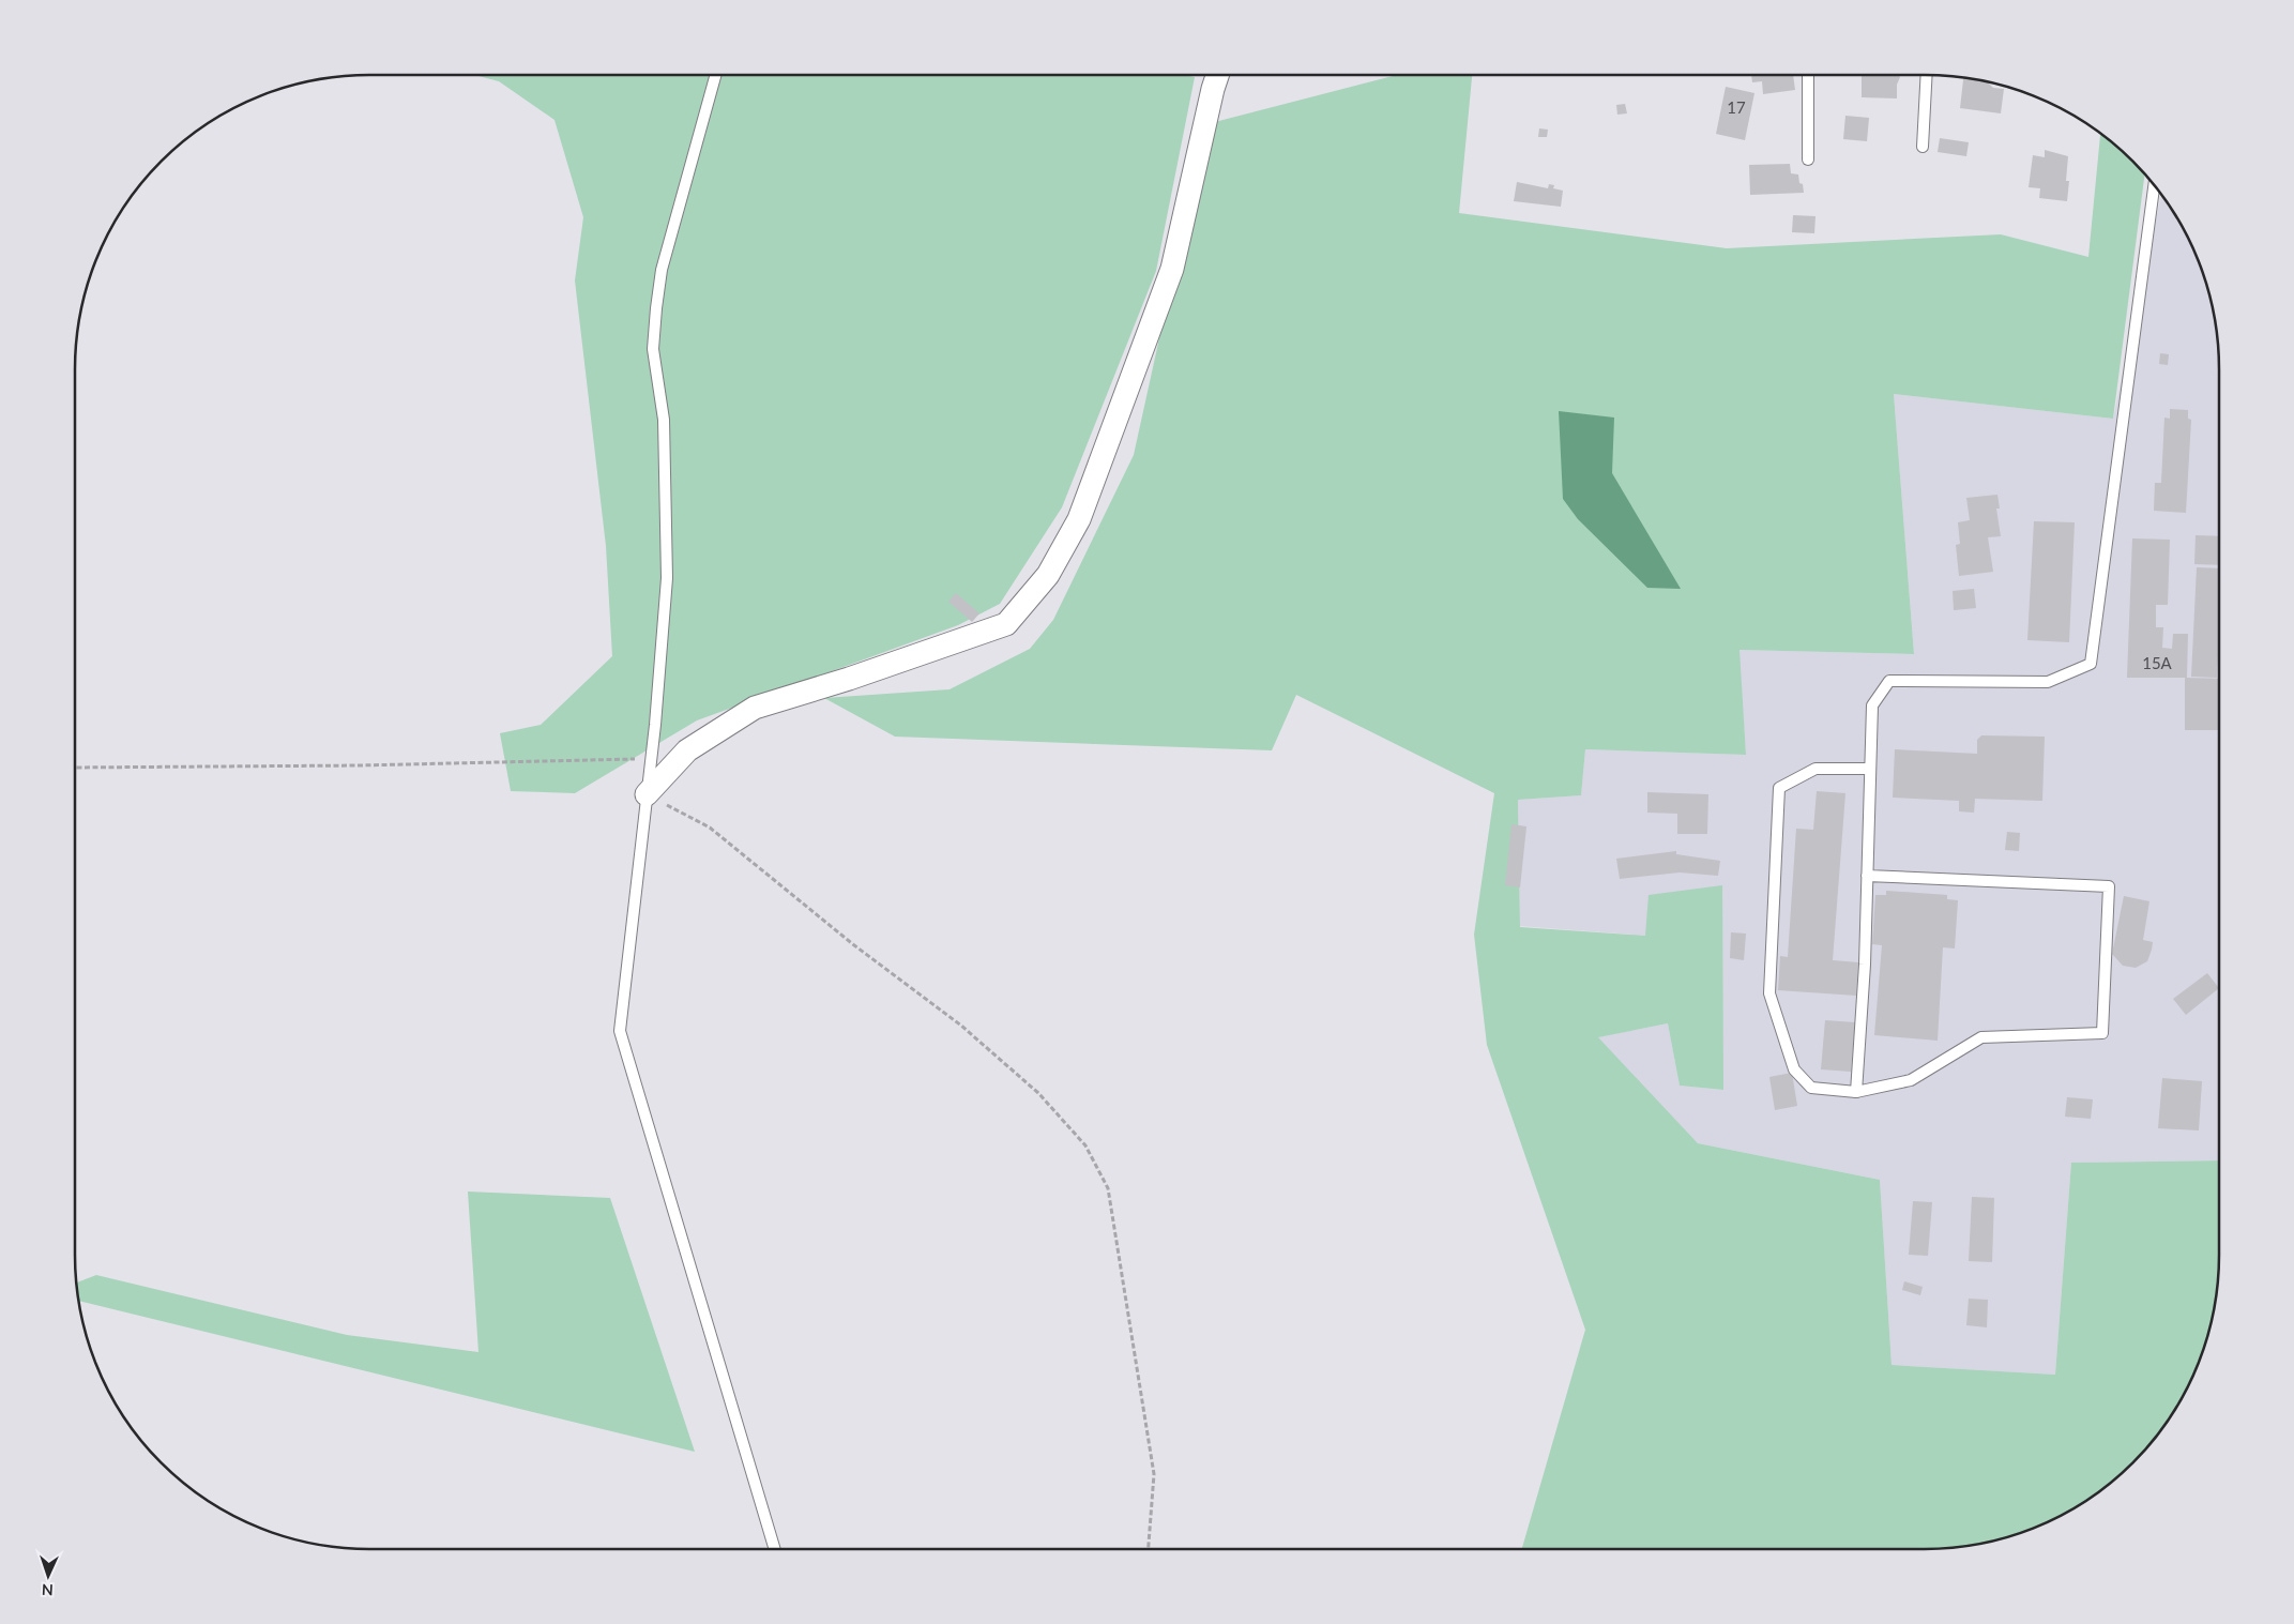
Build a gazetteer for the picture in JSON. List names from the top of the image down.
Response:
{
  "house_numbers": ["17", "15A"],
  "north": "bottom"
}
